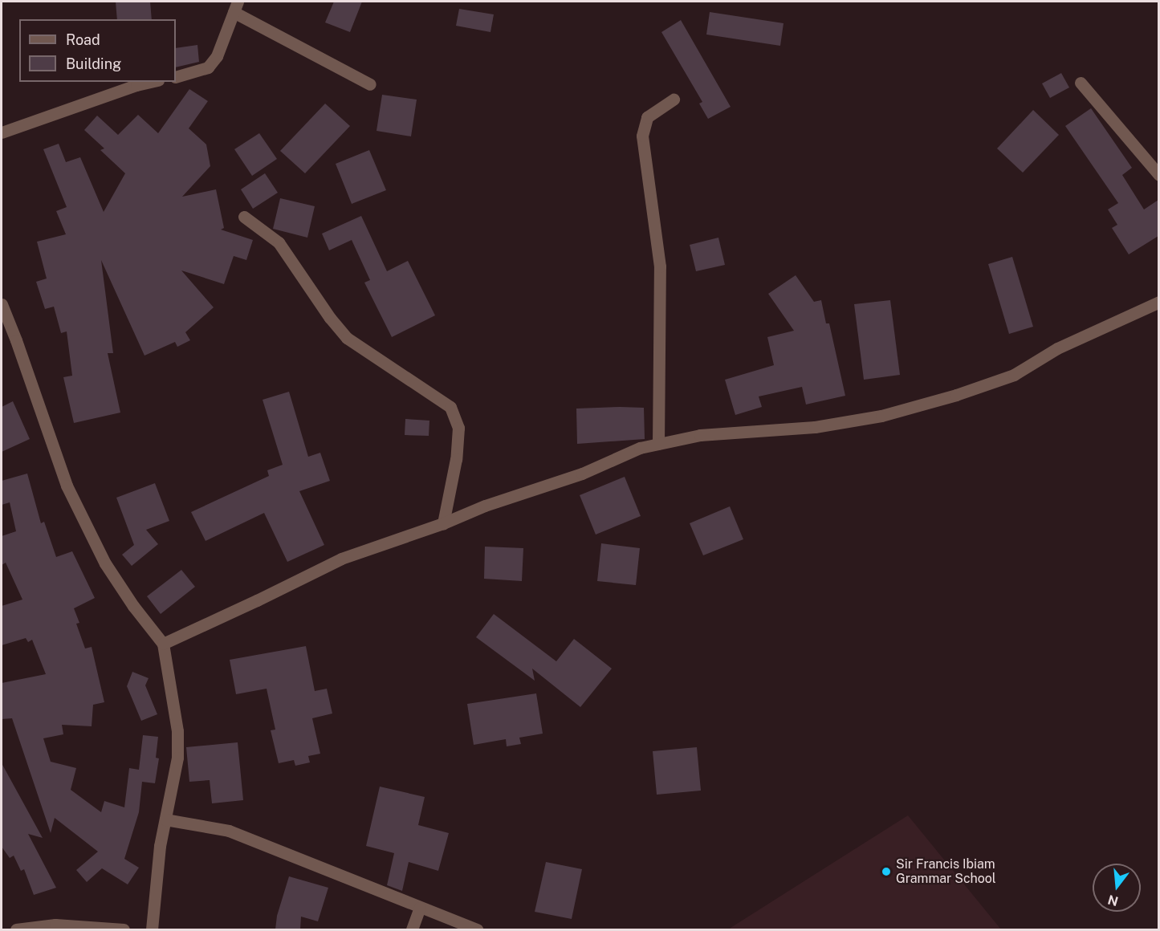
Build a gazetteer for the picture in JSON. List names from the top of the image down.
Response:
{
  "places": ["Sir Francis Ibiam Grammar School"],
  "legend": ["Road", "Building"],
  "north": "bottom"
}
